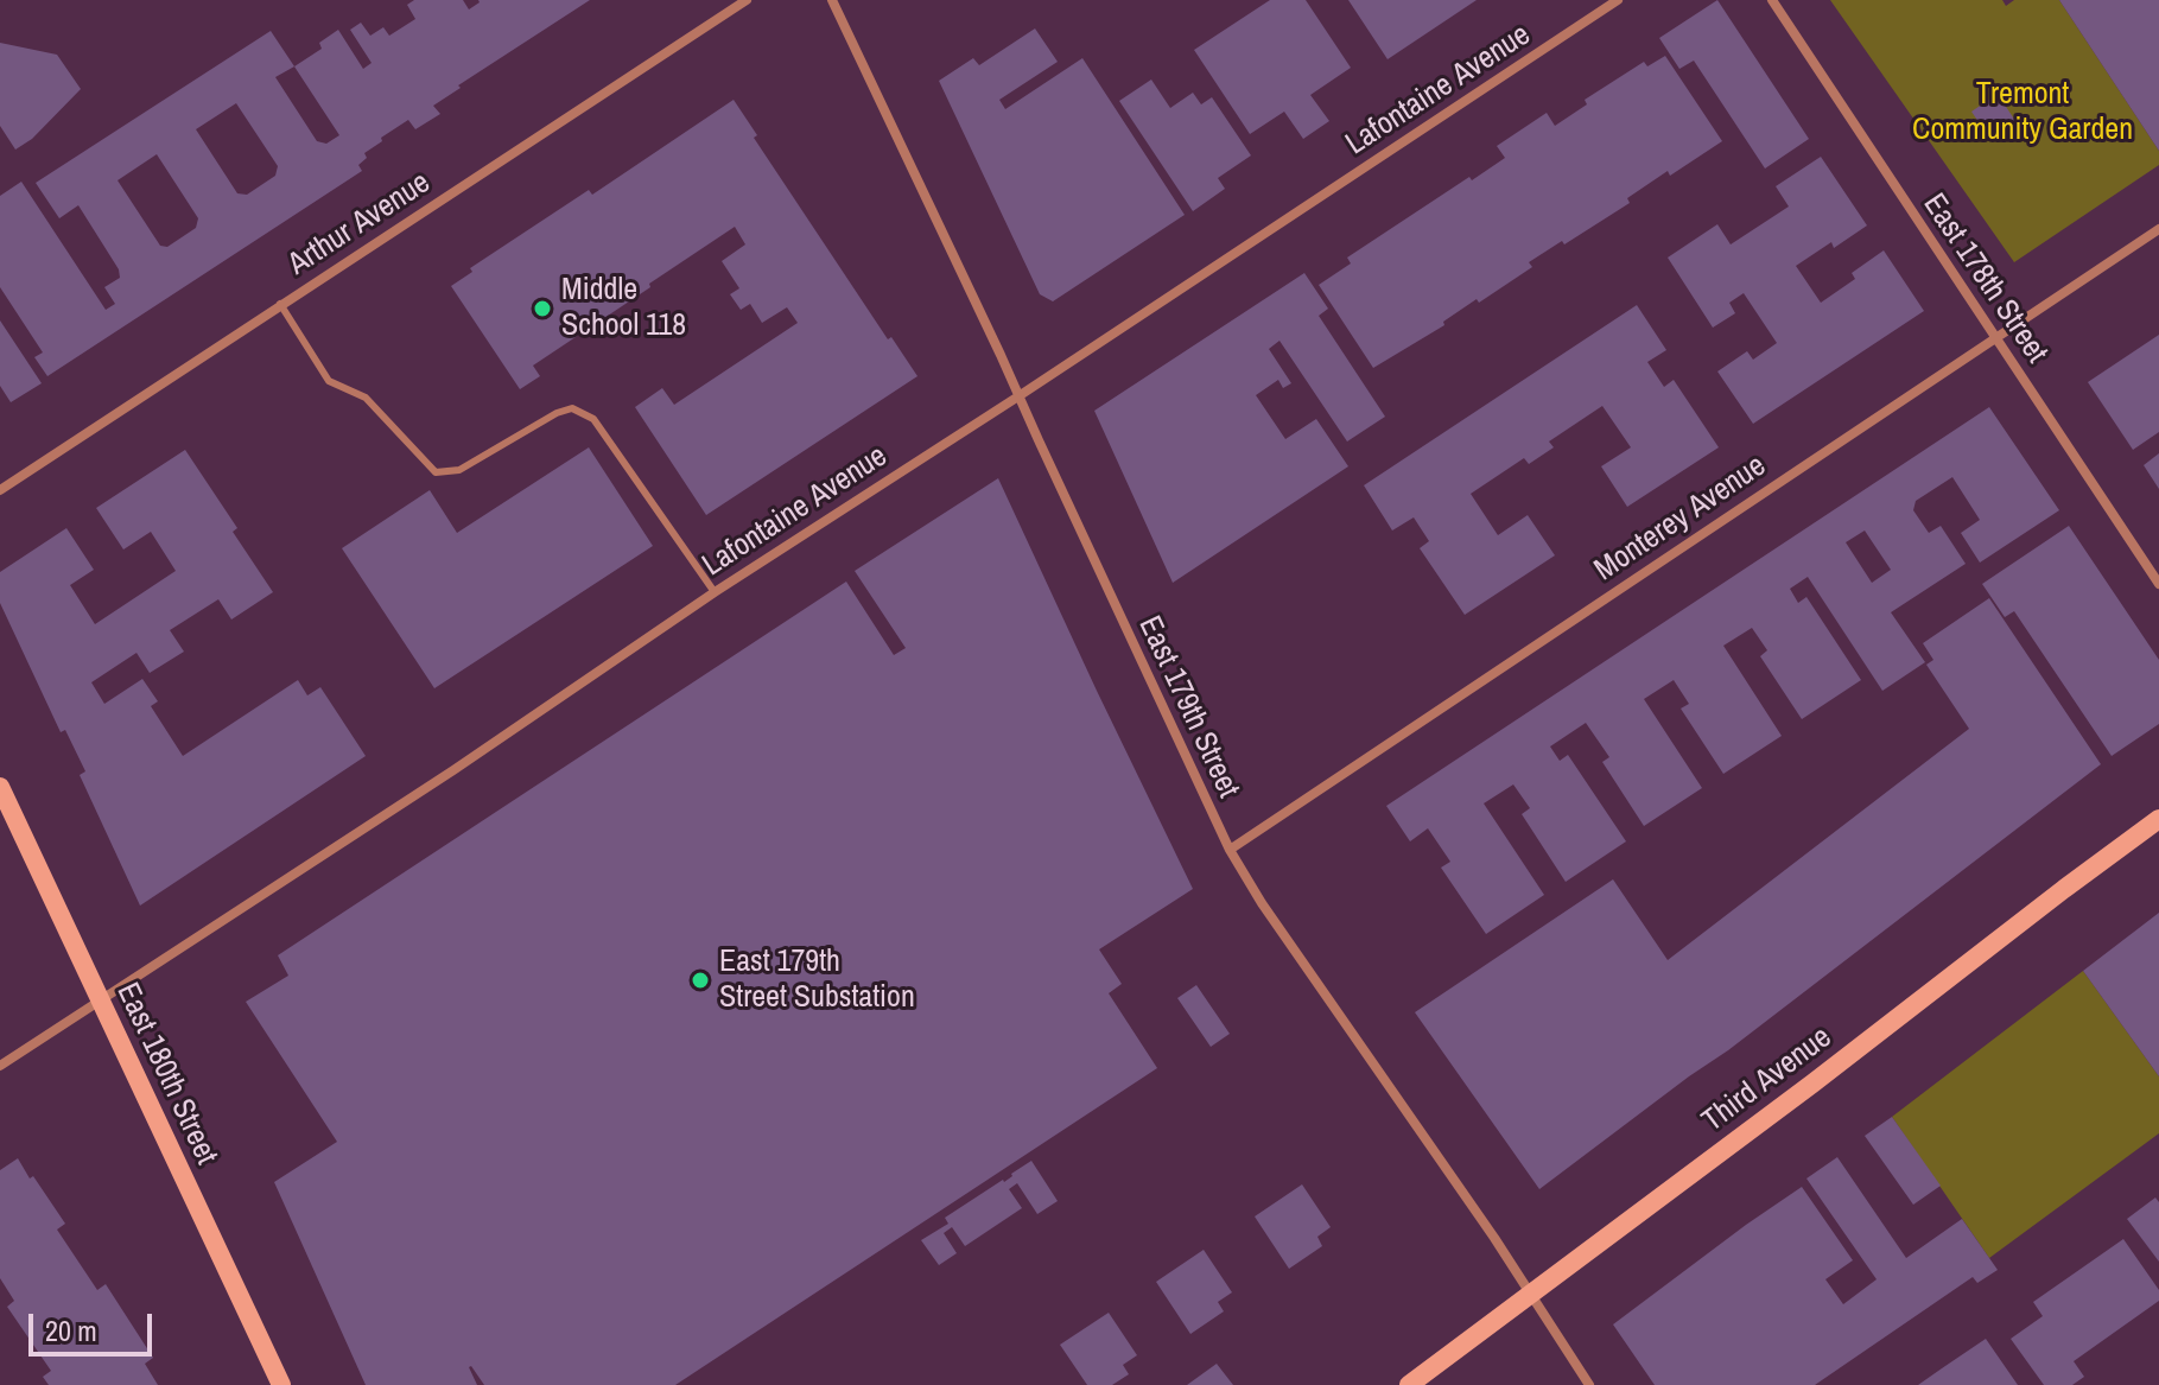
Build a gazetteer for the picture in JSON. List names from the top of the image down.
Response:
{
  "streets": {
    "main road": ["East 180th Street", "Third Avenue"],
    "street": [
      "Lafontaine Avenue",
      "Arthur Avenue",
      "East 178th Street",
      "Monterey Avenue",
      "East 179th Street"
    ]
  },
  "crossings": [
    ["Lafontaine Avenue", "East 179th Street"],
    ["Lafontaine Avenue", "East 180th Street"],
    ["East 178th Street", "Monterey Avenue"],
    ["Monterey Avenue", "East 179th Street"],
    ["East 179th Street", "Third Avenue"]
  ],
  "parks": ["Tremont Community Garden"],
  "places": ["Middle School 118", "East 179th Street Substation"],
  "scale_bar": "20 m"
}
